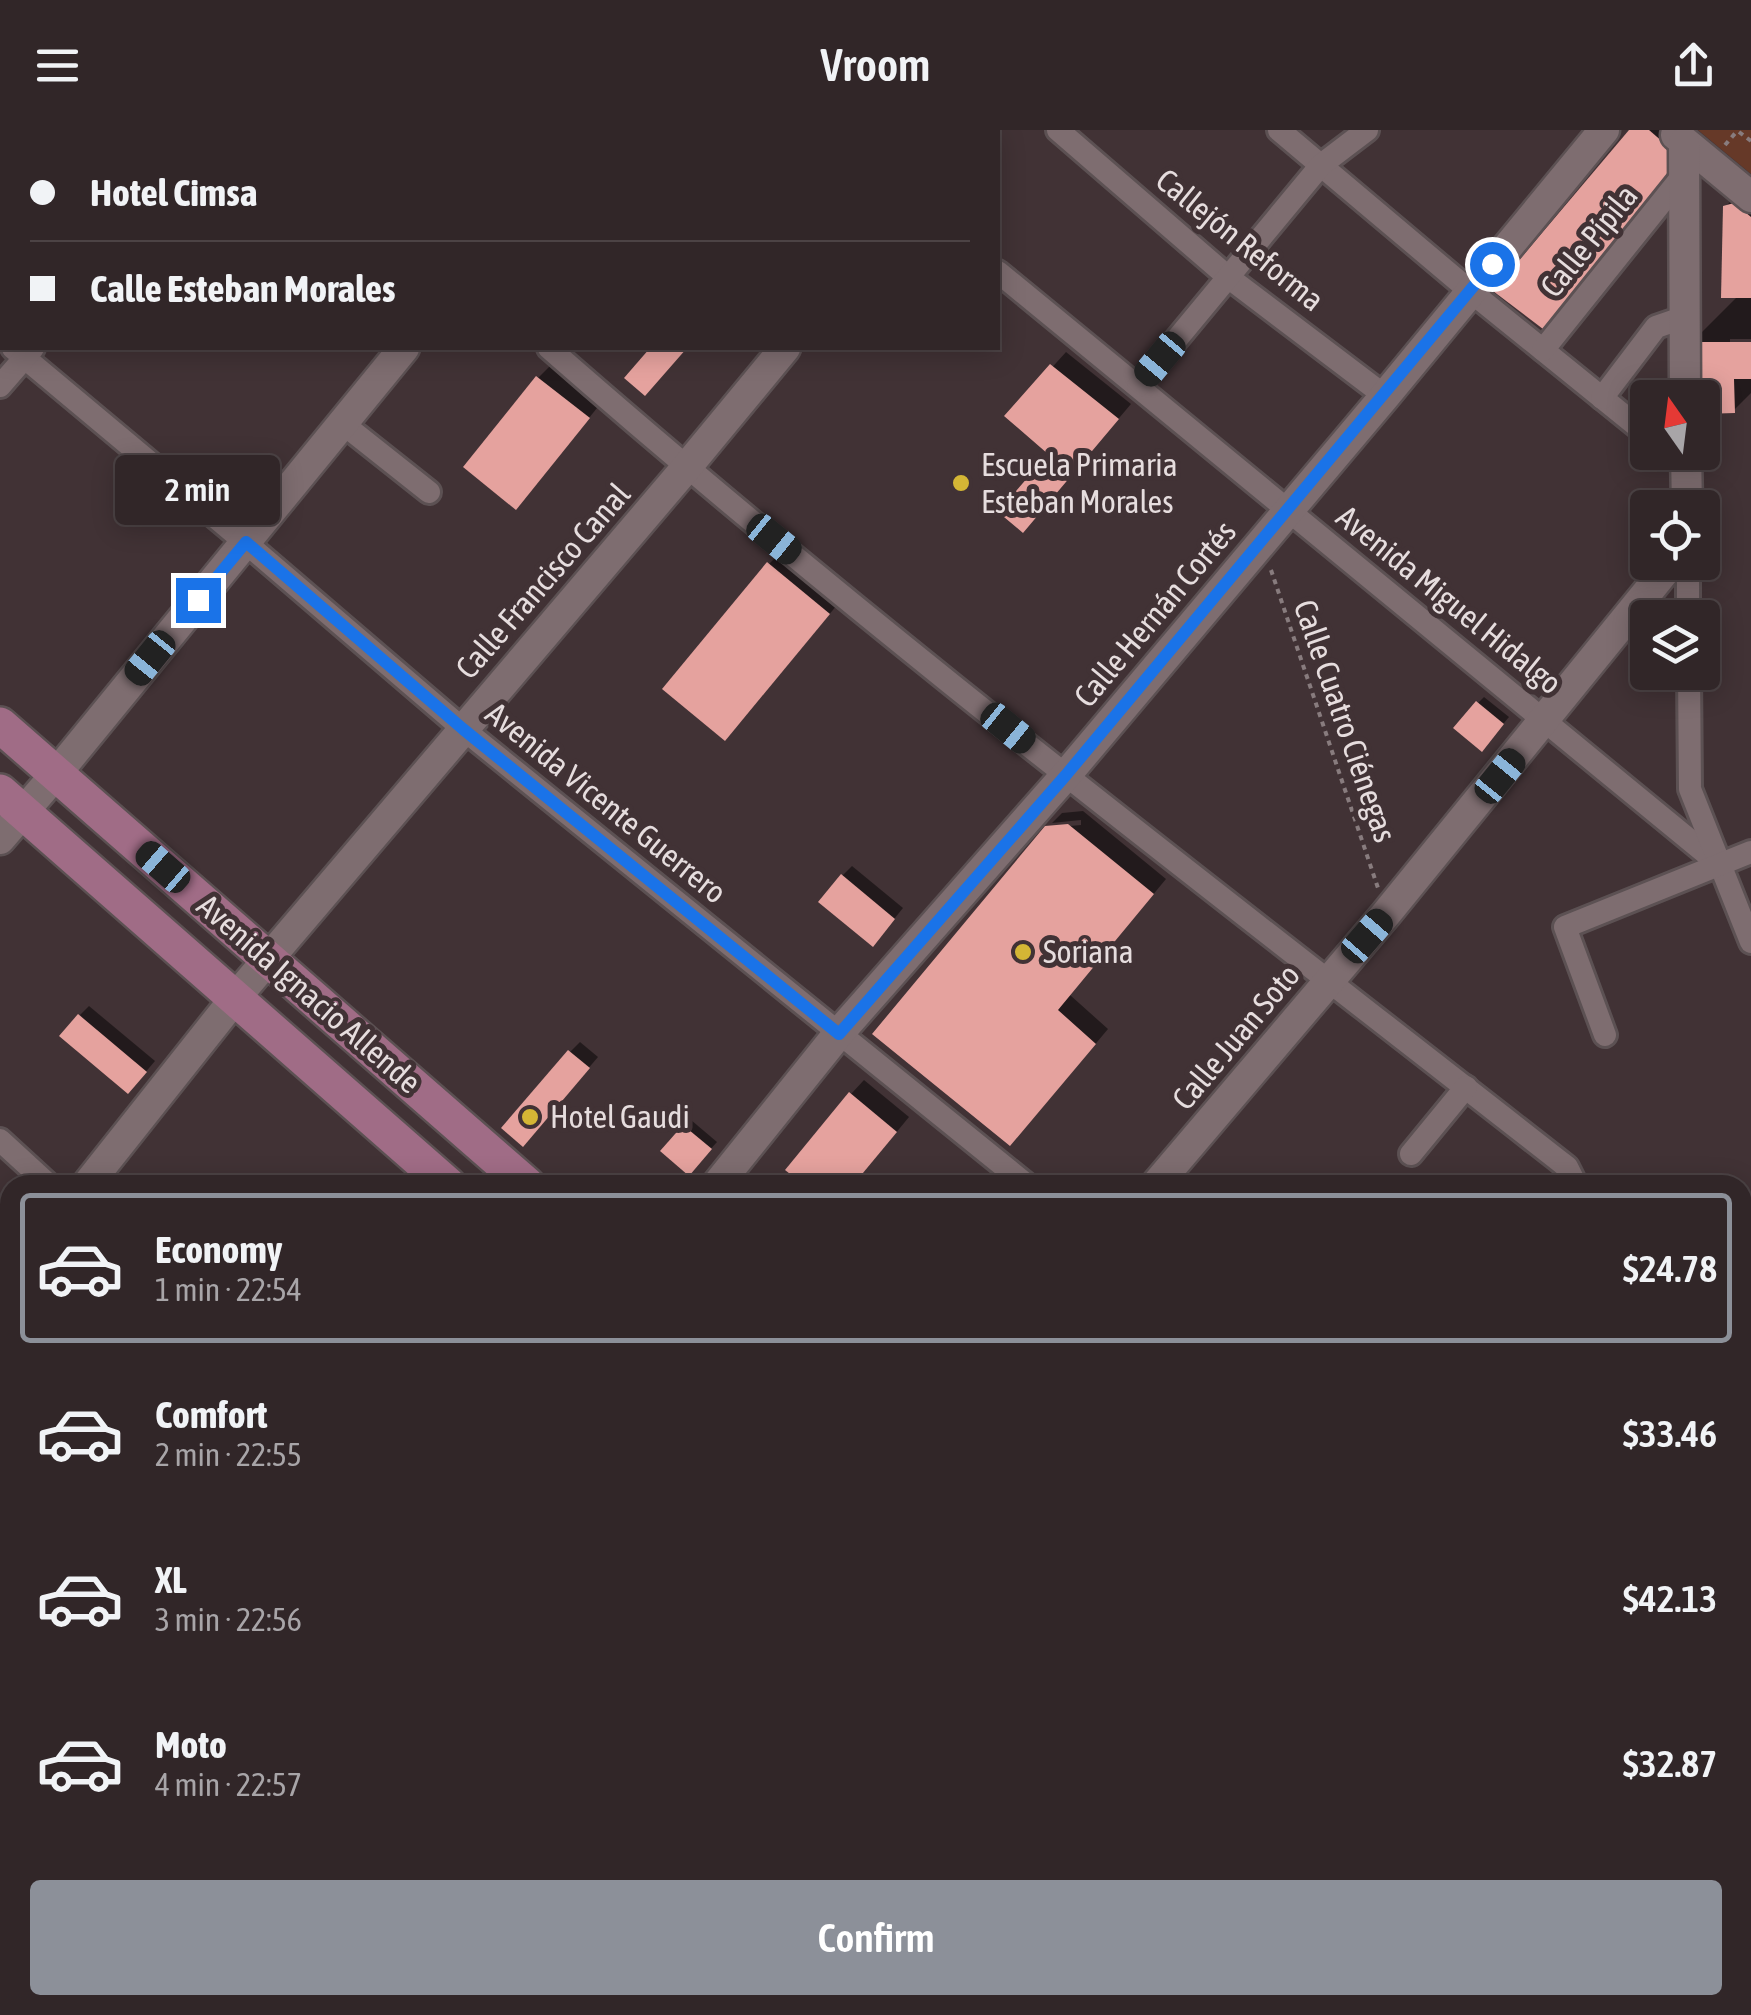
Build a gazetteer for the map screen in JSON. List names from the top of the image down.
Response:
{
  "streets": {
    "main road": ["Avenida Ignacio Allende"],
    "street": [
      "Callejón Reforma",
      "Calle Pípila",
      "Calle Francisco Canal",
      "Avenida Miguel Hidalgo",
      "Calle Hernán Cortés",
      "Avenida Vicente Guerrero",
      "Calle Juan Soto"
    ],
    "path": ["Calle Cuatro Ciénegas"]
  },
  "crossings": [
    ["Callejón Reforma", "Calle Hernán Cortés"],
    ["Calle Francisco Canal", "Avenida Vicente Guerrero"],
    ["Calle Francisco Canal", "Avenida Ignacio Allende"],
    ["Avenida Miguel Hidalgo", "Calle Hernán Cortés"],
    ["Avenida Miguel Hidalgo", "Calle Juan Soto"],
    ["Calle Hernán Cortés", "Calle Cuatro Ciénegas"],
    ["Calle Hernán Cortés", "Avenida Vicente Guerrero"],
    ["Calle Cuatro Ciénegas", "Calle Juan Soto"]
  ],
  "places": ["Escuela Primaria Esteban Morales", "Soriana", "Hotel Gaudi"],
  "north": "top",
  "page": {
    "header": "Vroom",
    "banner": ["Hotel Cimsa", "Calle Esteban Morales"],
    "bubble": "2 min",
    "list": [
      {
        "name": "Economy",
        "note": "1 min · 22:54",
        "value": "$24.78"
      },
      {
        "name": "Comfort",
        "note": "2 min · 22:55",
        "value": "$33.46"
      },
      {
        "name": "XL",
        "note": "3 min · 22:56",
        "value": "$42.13"
      },
      {
        "name": "Moto",
        "note": "4 min · 22:57",
        "value": "$32.87"
      }
    ],
    "buttons": "Confirm"
  }
}
